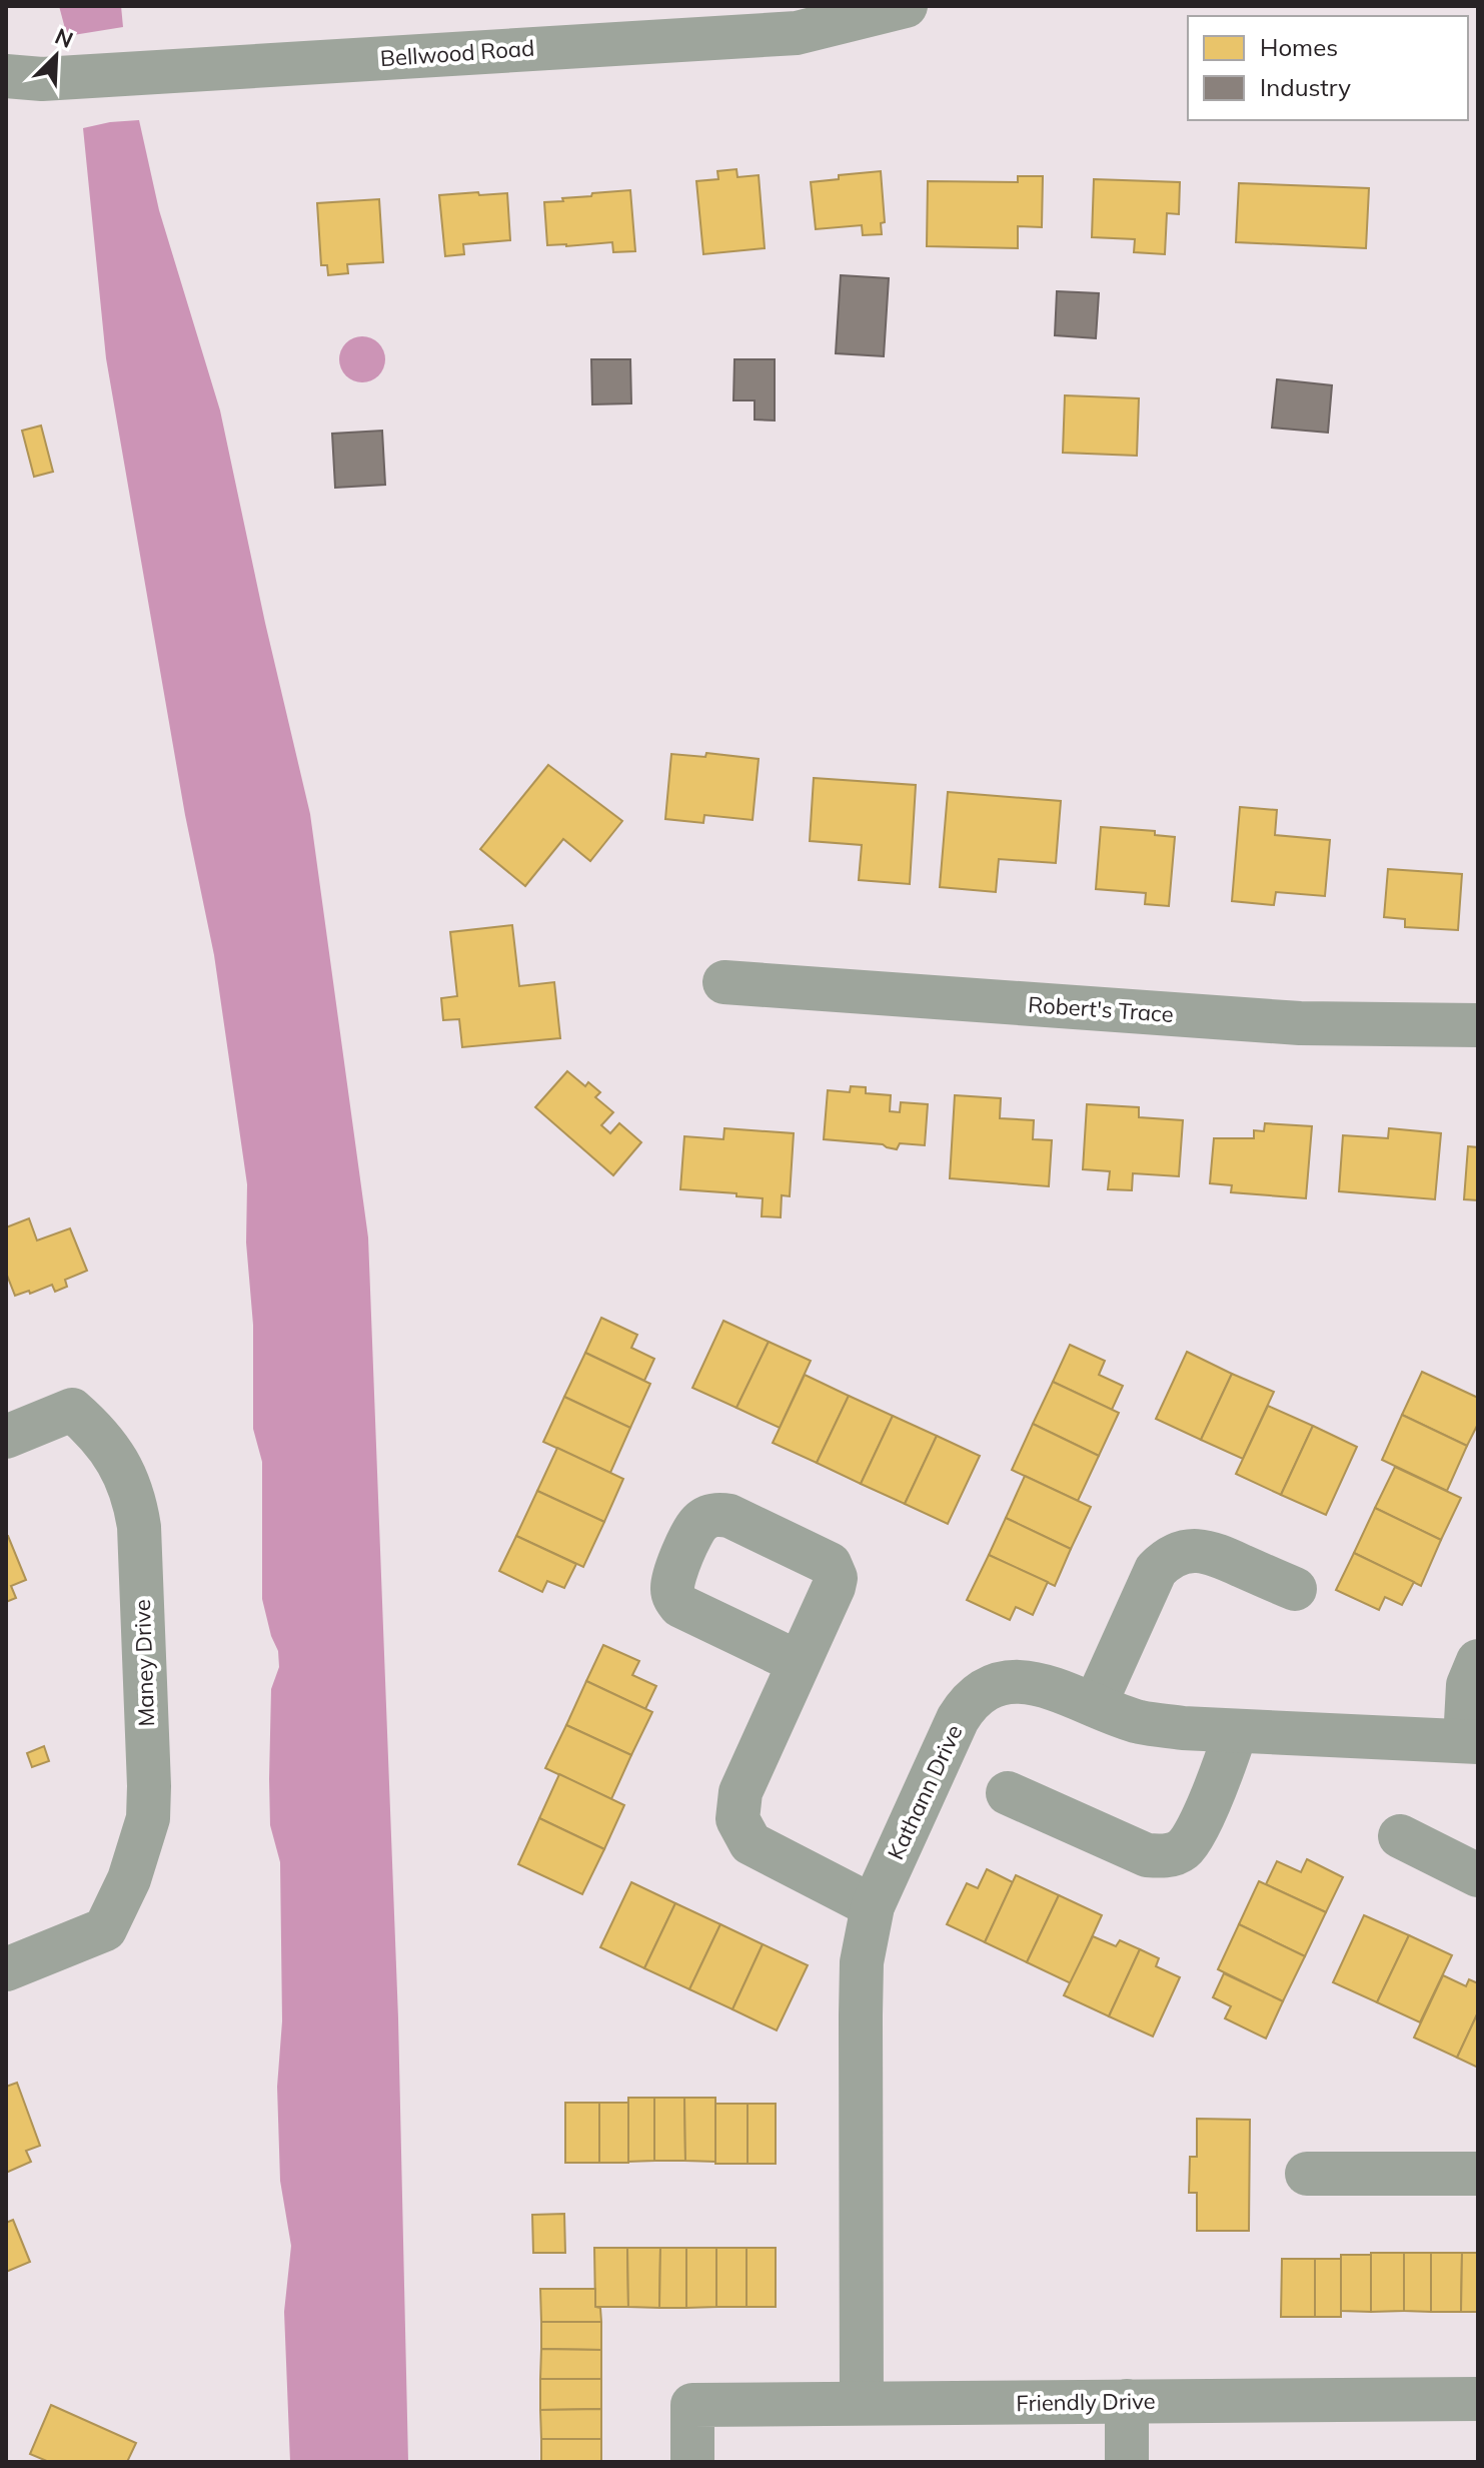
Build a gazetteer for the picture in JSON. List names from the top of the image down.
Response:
{
  "streets": {
    "street": [
      "Bellwood Road",
      "Robert's Trace",
      "Maney Drive",
      "Kathann Drive",
      "Friendly Drive"
    ]
  },
  "crossings": [
    ["Kathann Drive", "Friendly Drive"]
  ],
  "legend": ["Homes", "Industry"],
  "north": "top right"
}
